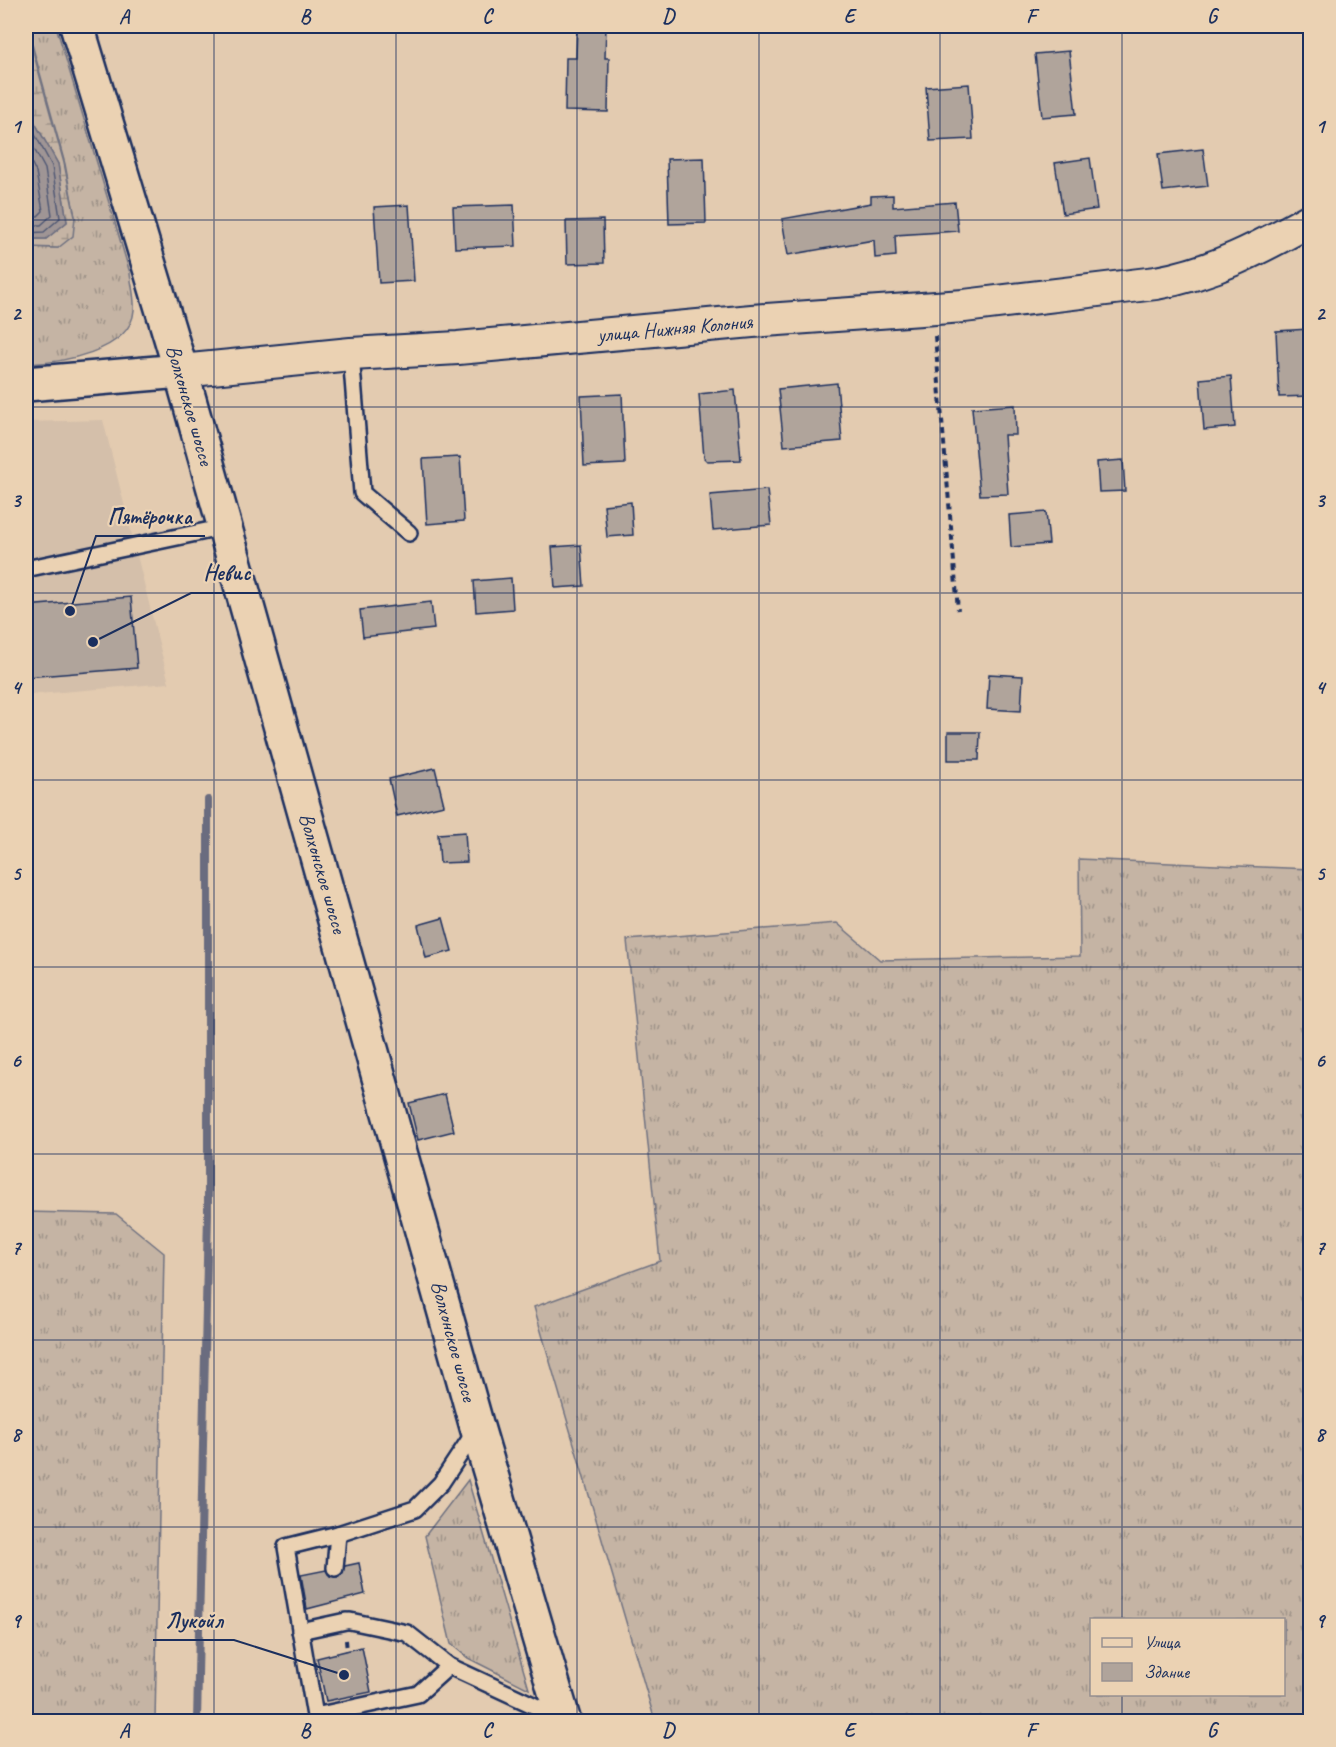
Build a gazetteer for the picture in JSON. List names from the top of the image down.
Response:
{
  "streets": {
    "main road": ["улица Нижняя Колония", "Волхонское шоссе"]
  },
  "crossings": [
    ["улица Нижняя Колония", "Волхонское шоссе"]
  ],
  "places": ["Пятёрочка", "Невис", "Лукойл"],
  "legend": ["Улица", "Здание"],
  "grid": {
    "columns": [
      "A",
      "B",
      "C",
      "D",
      "E",
      "F",
      "G"
    ],
    "rows": [
      "1",
      "2",
      "3",
      "4",
      "5",
      "6",
      "7",
      "8",
      "9"
    ]
  }
}
